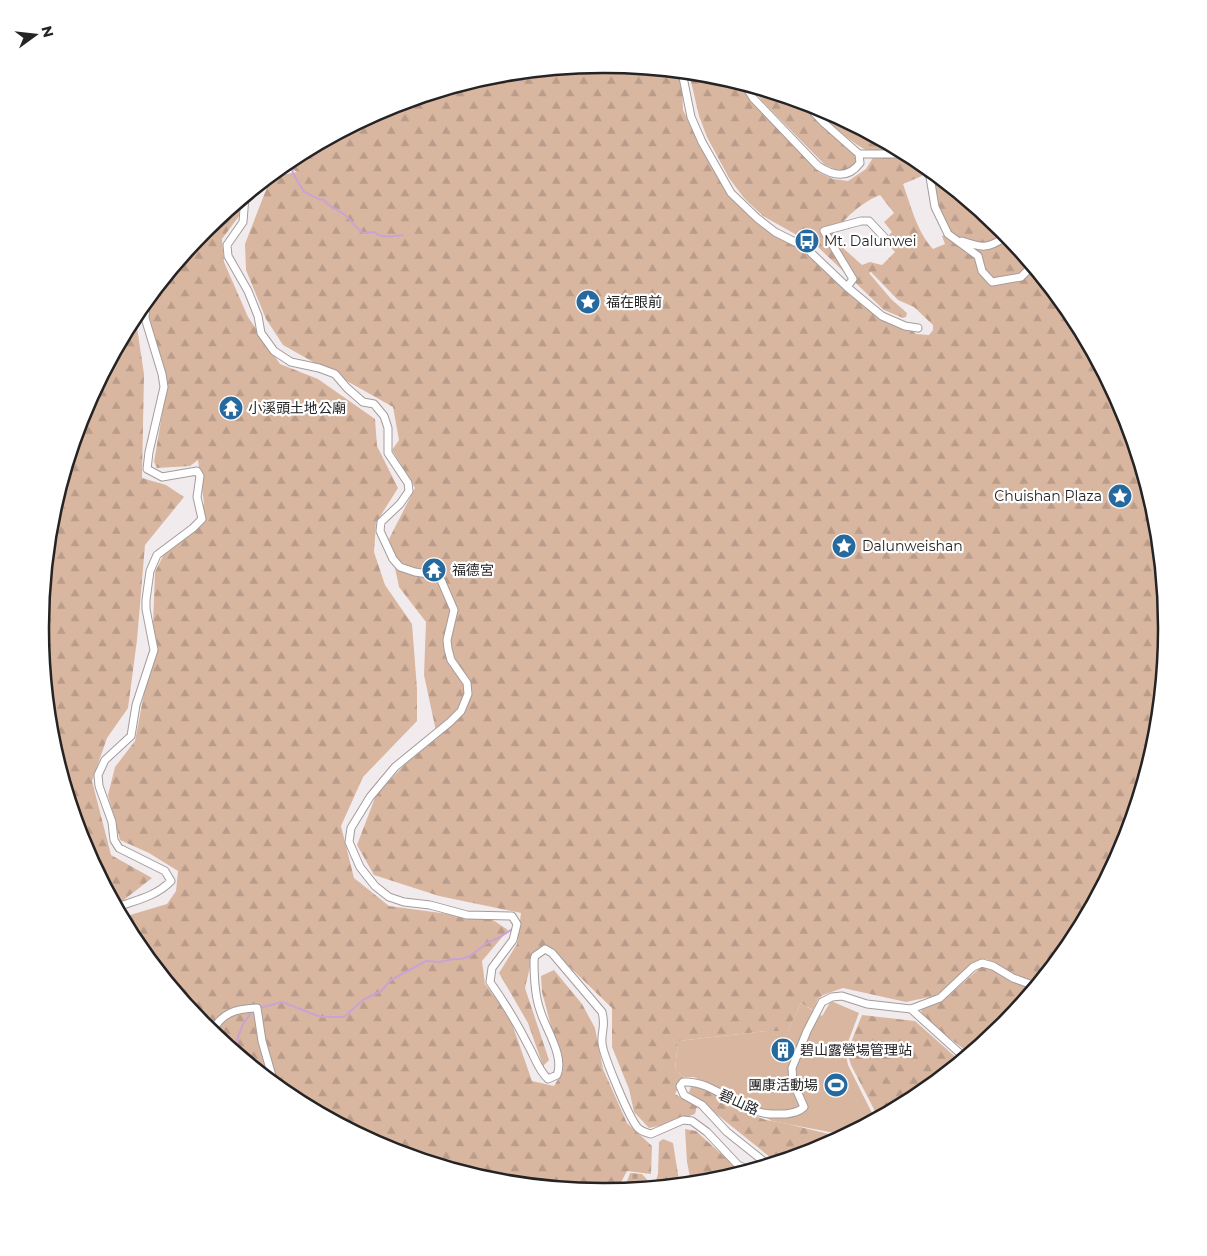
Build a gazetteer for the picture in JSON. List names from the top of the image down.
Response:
{
  "streets": {
    "street": ["碧山路"]
  },
  "places": {
    "bus stop": ["Mt. Dalunwei"],
    "place": ["福在眼前", "Chuishan Plaza", "Dalunweishan"],
    "temple": ["小溪頭土地公廟", "福德宮"],
    "building": ["碧山露營場管理站"],
    "sports": ["團康活動場"]
  },
  "north": "right"
}
